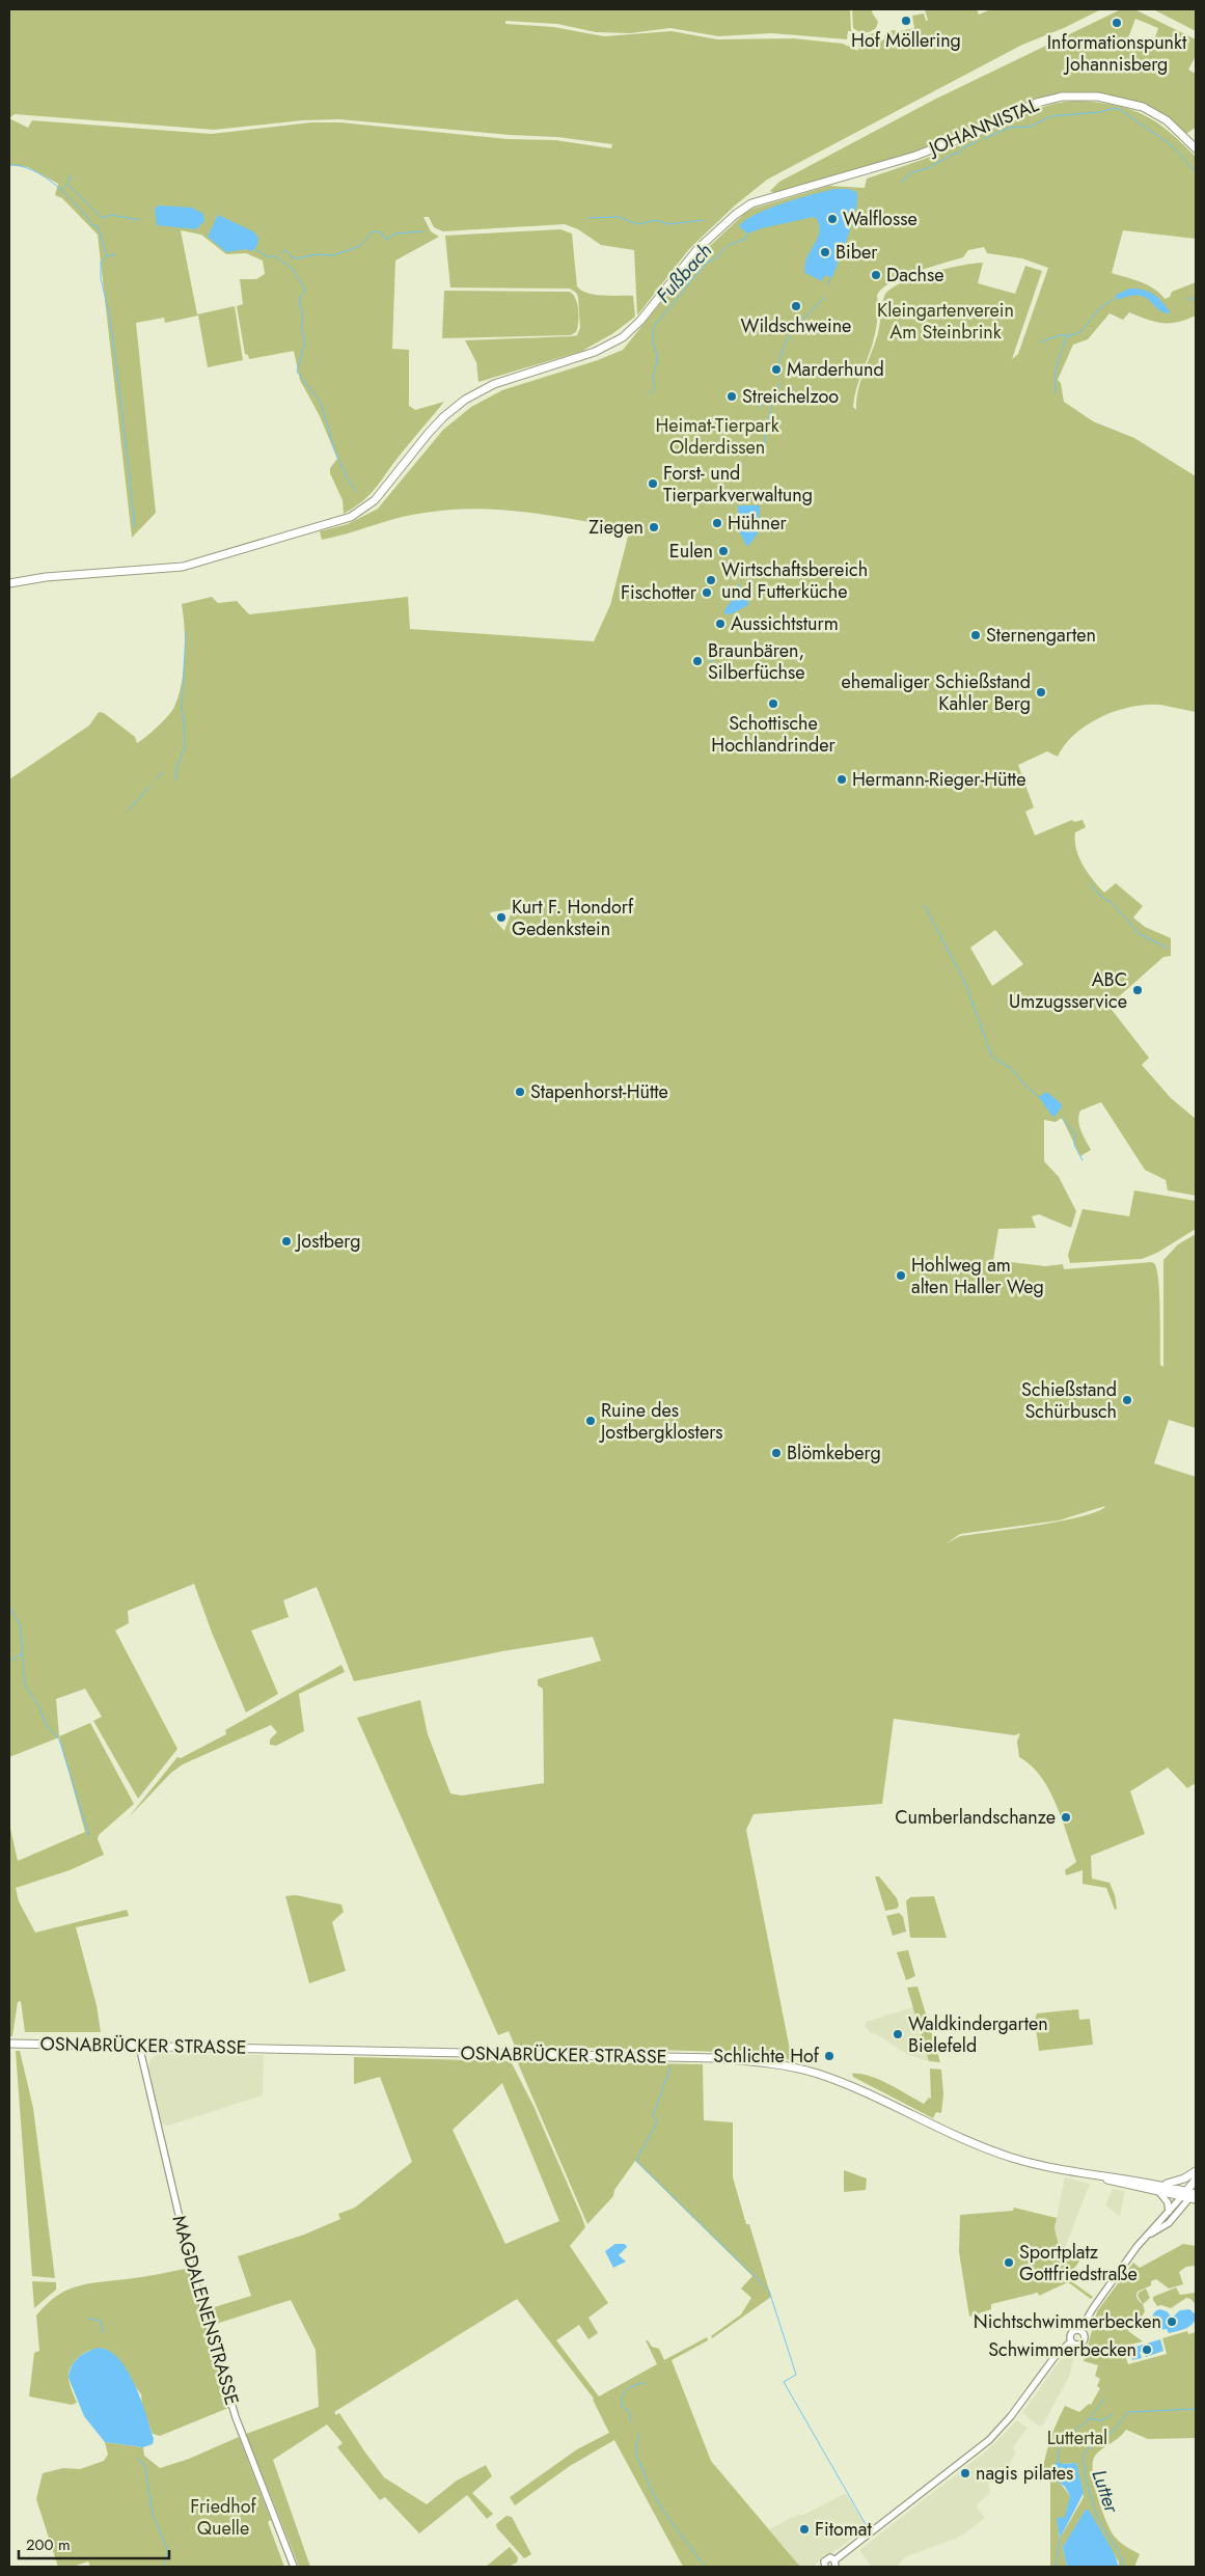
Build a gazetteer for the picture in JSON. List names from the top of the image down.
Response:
{
  "streets": {
    "main road": ["JOHANNISTAL", "OSNABRÜCKER STRASSE"],
    "street": ["MAGDALENENSTRASSE"]
  },
  "crossings": [
    ["OSNABRÜCKER STRASSE", "MAGDALENENSTRASSE"]
  ],
  "water": ["Fußbach", "Lutter"],
  "parks": [
    "Kleingartenverein Am Steinbrink",
    "Heimat-Tierpark Olderdissen",
    "Luttertal",
    "Friedhof Quelle"
  ],
  "places": [
    "Hof Möllering",
    "Informationspunkt Johannisberg",
    "Walflosse",
    "Biber",
    "Dachse",
    "Wildschweine",
    "Marderhund",
    "Streichelzoo",
    "Forst- und Tierparkverwaltung",
    "Hühner",
    "Ziegen",
    "Eulen",
    "Wirtschaftsbereich und Futterküche",
    "Fischotter",
    "Aussichtsturm",
    "Sternengarten",
    "Braunbären, Silberfüchse",
    "ehemaliger Schießstand Kahler Berg",
    "Schottische Hochlandrinder",
    "Hermann-Rieger-Hütte",
    "Kurt F. Hondorf Gedenkstein",
    "ABC Umzugsservice",
    "Stapenhorst-Hütte",
    "Jostberg",
    "Hohlweg am alten Haller Weg",
    "Schießstand Schürbusch",
    "Ruine des Jostbergklosters",
    "Blömkeberg",
    "Cumberlandschanze",
    "Waldkindergarten Bielefeld",
    "Schlichte Hof",
    "Sportplatz Gottfriedstraße",
    "Nichtschwimmerbecken",
    "Schwimmerbecken",
    "nagis pilates",
    "Fitomat"
  ],
  "scale_bar": "200 m"
}
